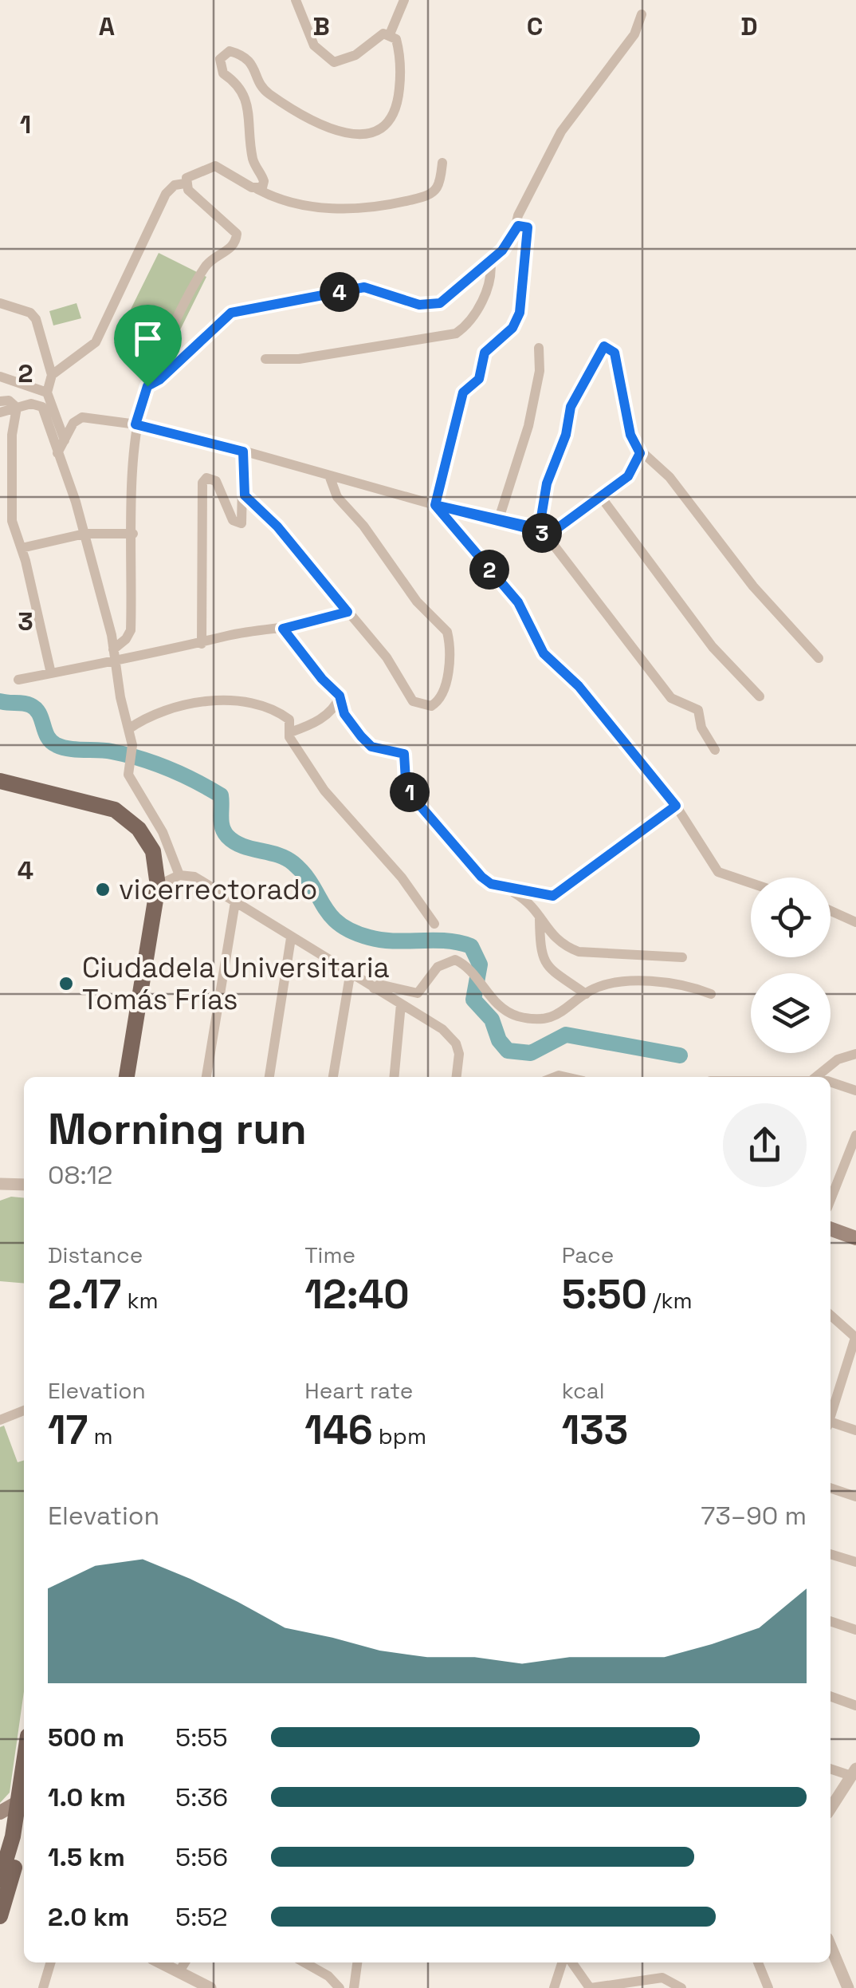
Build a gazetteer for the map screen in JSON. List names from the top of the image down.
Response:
{
  "places": ["vicerrectorado", "Ciudadela Universitaria Tomás Frías"],
  "page": {
    "pins": [
      "4",
      "3",
      "2",
      "1"
    ],
    "heading": ["Morning run", "08:12"],
    "stats": [
      ["Distance", "2.17 km"],
      ["Time", "12:40"],
      ["Pace", "5:50 /km"],
      ["Elevation", "17 m"],
      ["Heart rate", "146 bpm"],
      ["kcal", "133"]
    ],
    "chart": ["Elevation", "73–90 m"],
    "list": [
      {
        "name": "500 m",
        "note": "5:55"
      },
      {
        "name": "1.0 km",
        "note": "5:36"
      },
      {
        "name": "1.5 km",
        "note": "5:56"
      },
      {
        "name": "2.0 km",
        "note": "5:52"
      }
    ]
  },
  "grid": {
    "columns": [
      "A",
      "B",
      "C",
      "D"
    ],
    "rows": [
      "1",
      "2",
      "3",
      "4"
    ]
  }
}
